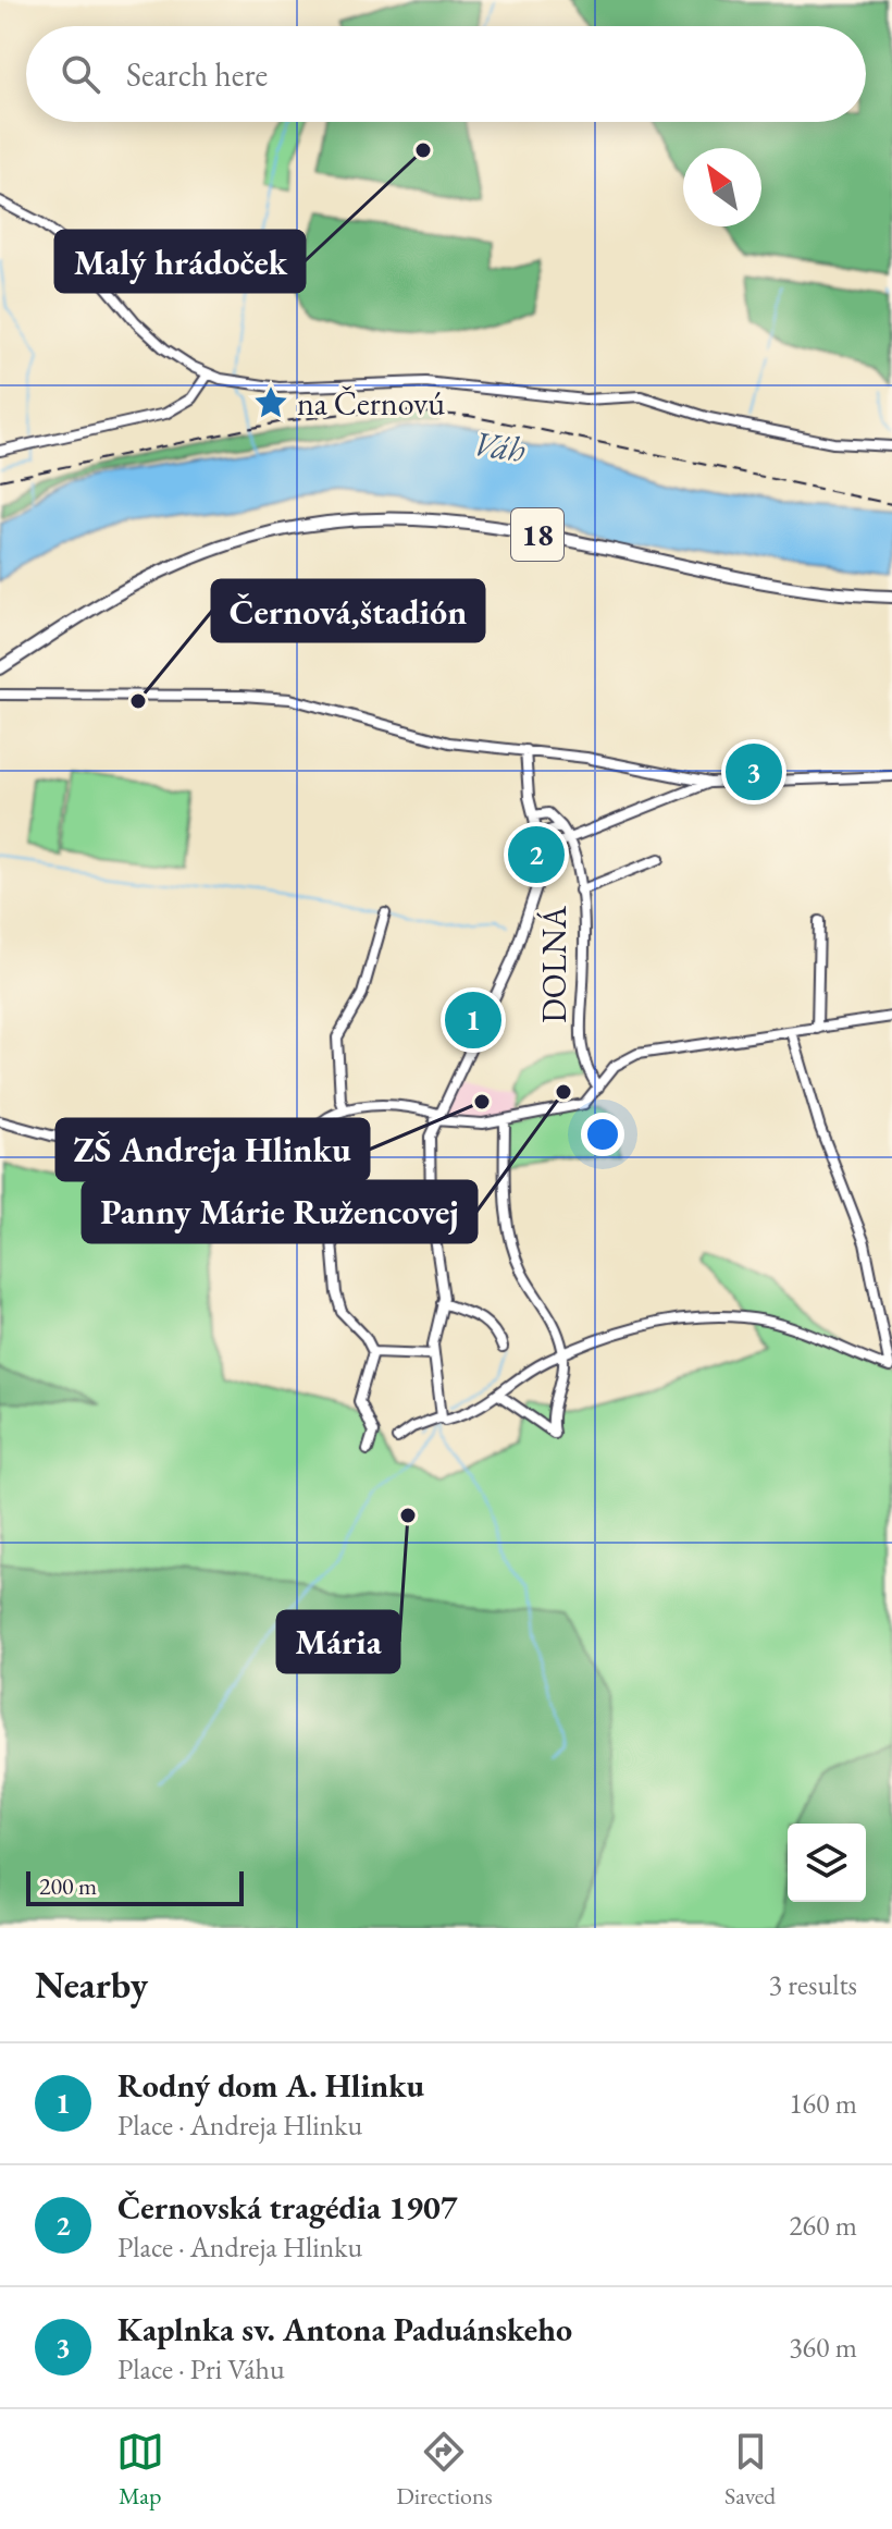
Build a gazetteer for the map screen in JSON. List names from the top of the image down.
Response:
{
  "streets": {
    "main road": ["18"],
    "street": ["DOLNÁ"]
  },
  "water": ["Váh"],
  "places": {
    "other": [
      "Malý hrádoček",
      "Černová,štadión",
      "Panny Márie Ružencovej",
      "ZŠ Andreja Hlinku",
      "Mária"
    ],
    "place": ["na Černovú"]
  },
  "scale_bar": "200 m",
  "north": "top left",
  "page": {
    "search": "Search here",
    "pins": ["3", "2", "1"],
    "scale": "200 m",
    "heading": ["Nearby", "3 results"],
    "list": [
      {
        "mark": "1",
        "name": "Rodný dom A. Hlinku",
        "note": "Place · Andreja Hlinku",
        "value": "160 m"
      },
      {
        "mark": "2",
        "name": "Černovská tragédia 1907",
        "note": "Place · Andreja Hlinku",
        "value": "260 m"
      },
      {
        "mark": "3",
        "name": "Kaplnka sv. Antona Paduánskeho",
        "note": "Place · Pri Váhu",
        "value": "360 m"
      }
    ],
    "nav": ["Map", "Directions", "Saved"]
  }
}
